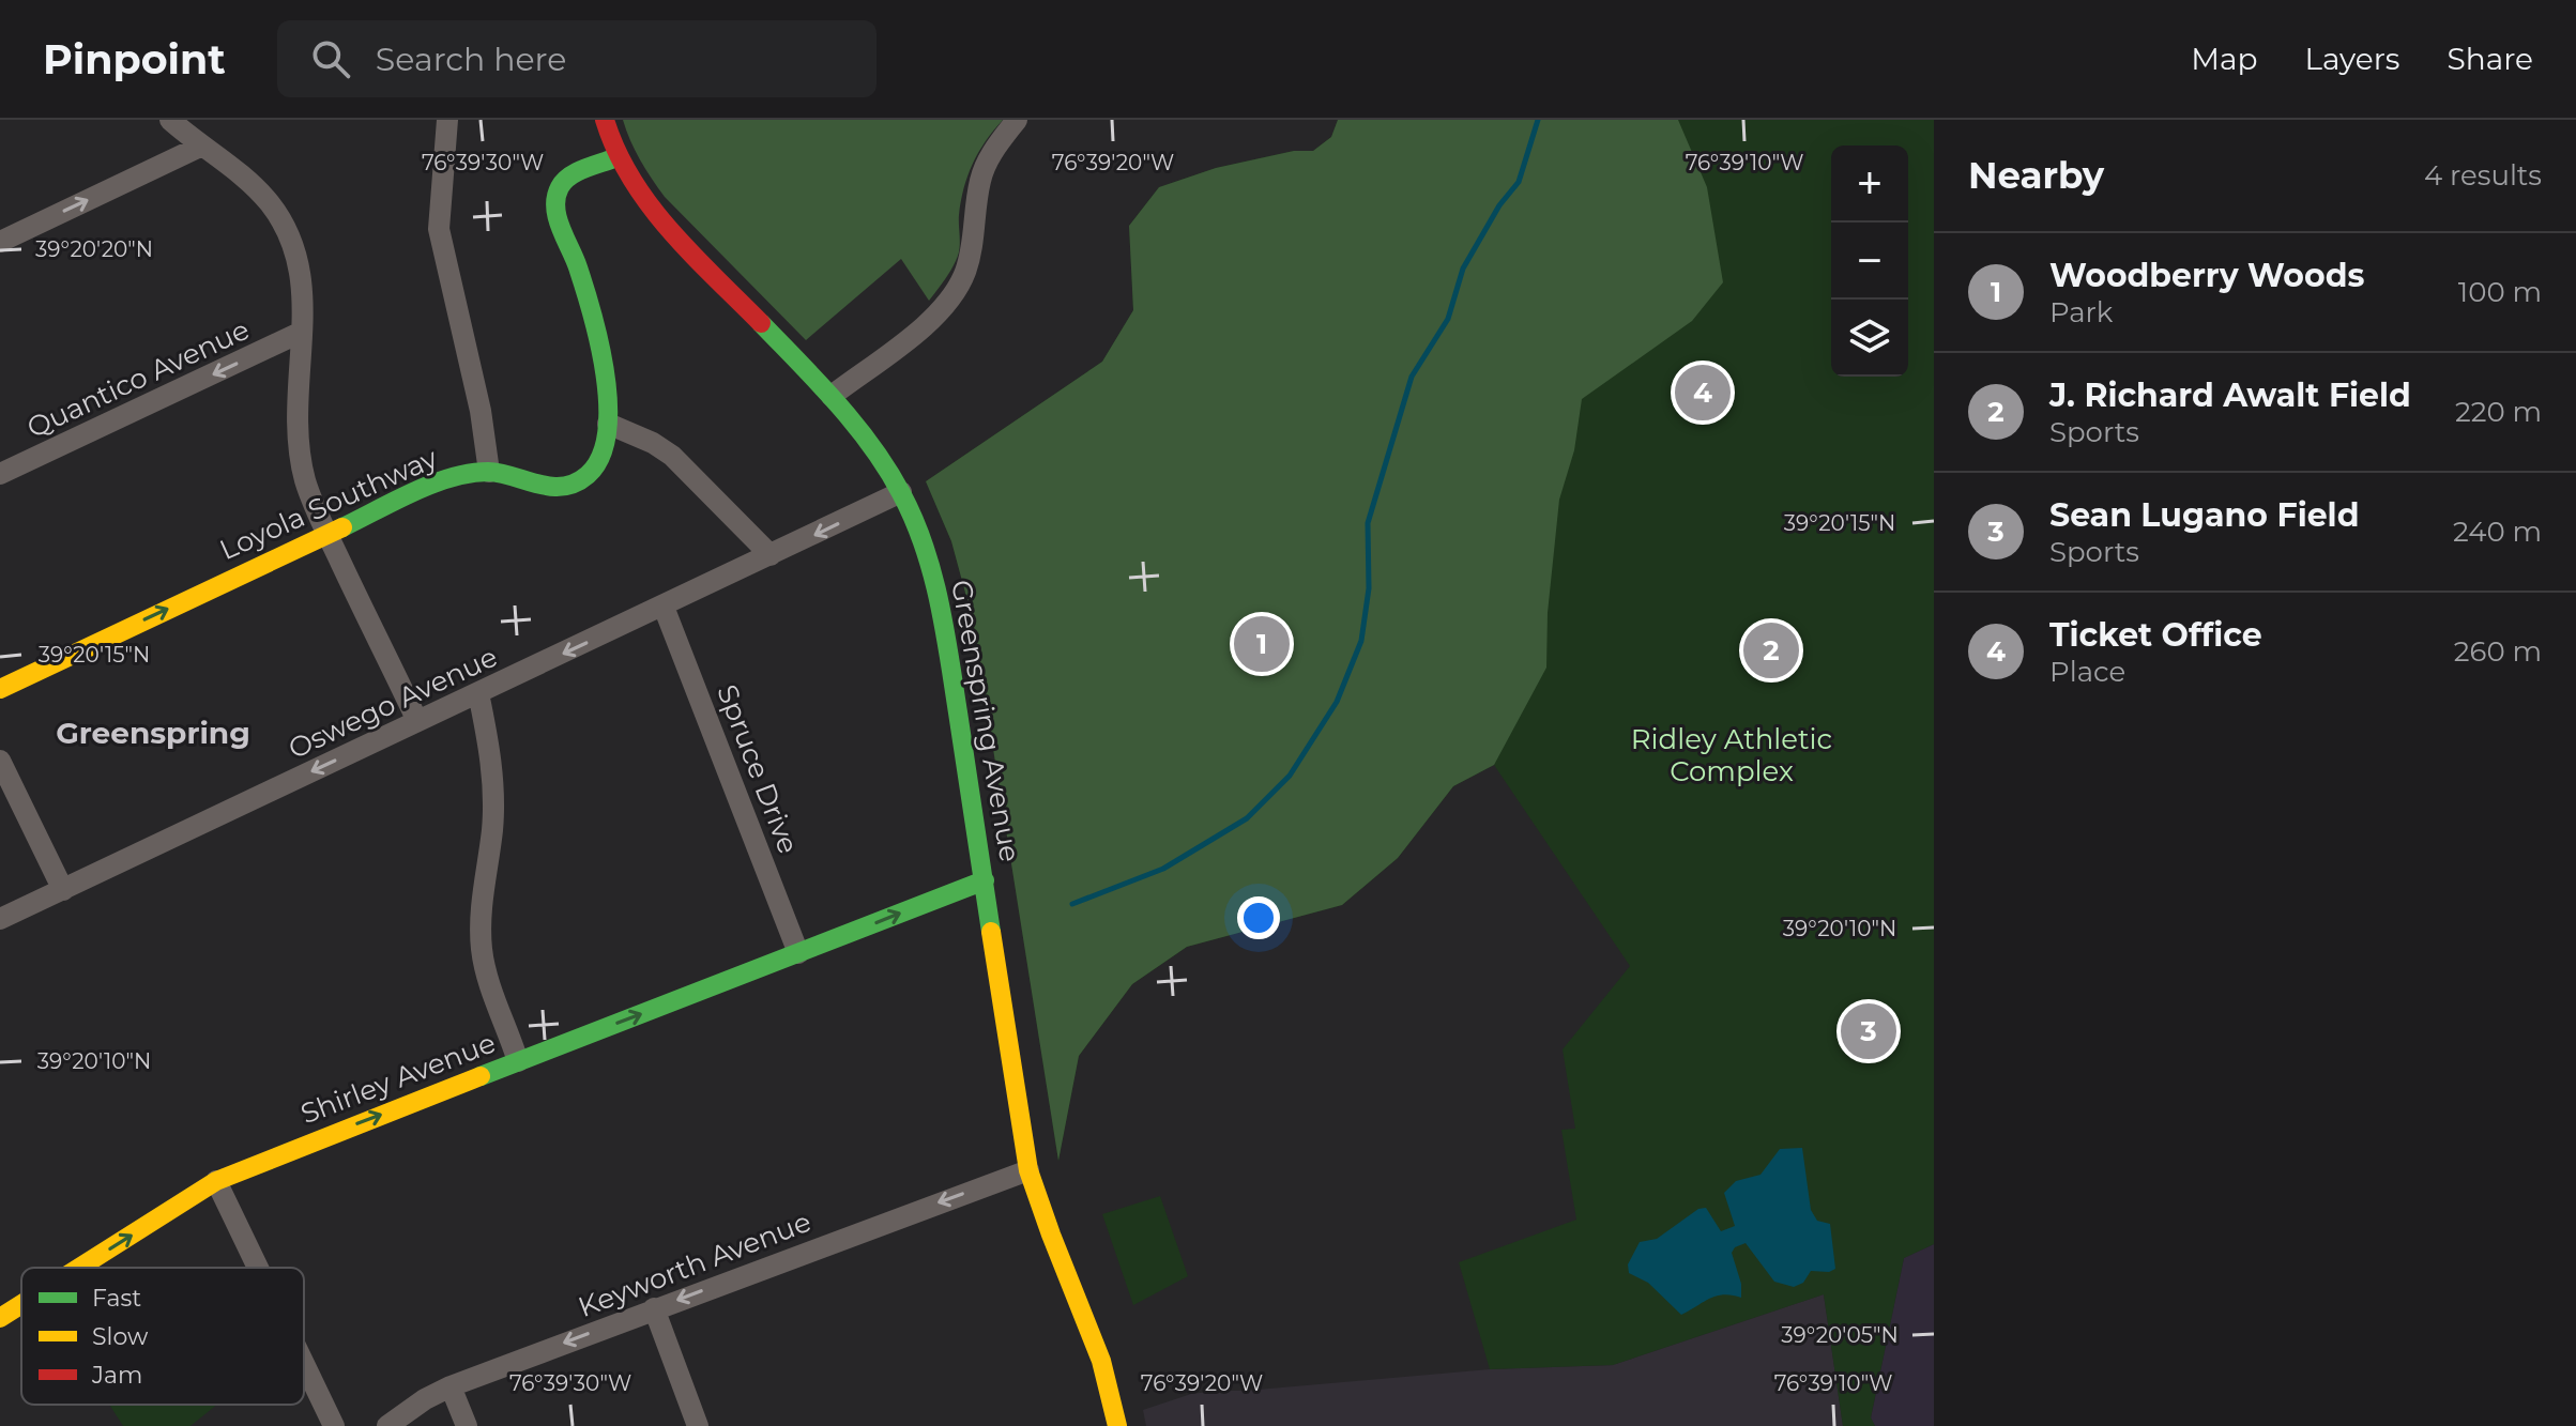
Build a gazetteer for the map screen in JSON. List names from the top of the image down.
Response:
{
  "streets": {
    "street": [
      "Quantico Avenue",
      "Loyola Southway",
      "Oswego Avenue",
      "Greenspring Avenue",
      "Spruce Drive",
      "Shirley Avenue",
      "Keyworth Avenue"
    ]
  },
  "crossings": [
    ["Loyola Southway", "Greenspring Avenue"],
    ["Oswego Avenue", "Greenspring Avenue"],
    ["Oswego Avenue", "Spruce Drive"],
    ["Greenspring Avenue", "Shirley Avenue"],
    ["Greenspring Avenue", "Keyworth Avenue"],
    ["Spruce Drive", "Shirley Avenue"]
  ],
  "one_way": [
    "Quantico Avenue",
    "Loyola Southway",
    "Oswego Avenue",
    "Shirley Avenue",
    "Keyworth Avenue"
  ],
  "districts": ["Greenspring"],
  "parks": ["Ridley Athletic Complex"],
  "legend": ["Fast", "Slow", "Jam"],
  "page": {
    "header": "Pinpoint",
    "search": "Search here",
    "nav": ["Map", "Layers", "Share"],
    "heading": ["Nearby", "4 results"],
    "map_buttons": ["+", "−"],
    "list": [
      {
        "mark": "1",
        "name": "Woodberry Woods",
        "note": "Park",
        "value": "100 m"
      },
      {
        "mark": "2",
        "name": "J. Richard Awalt Field",
        "note": "Sports",
        "value": "220 m"
      },
      {
        "mark": "3",
        "name": "Sean Lugano Field",
        "note": "Sports",
        "value": "240 m"
      },
      {
        "mark": "4",
        "name": "Ticket Office",
        "note": "Place",
        "value": "260 m"
      }
    ],
    "pins": [
      "4",
      "1",
      "2",
      "3"
    ]
  },
  "coordinates": [
    "76°39'30\"W",
    "76°39'20\"W",
    "76°39'10\"W",
    "39°20'20\"N",
    "39°20'15\"N",
    "39°20'10\"N",
    "39°20'05\"N"
  ]
}
